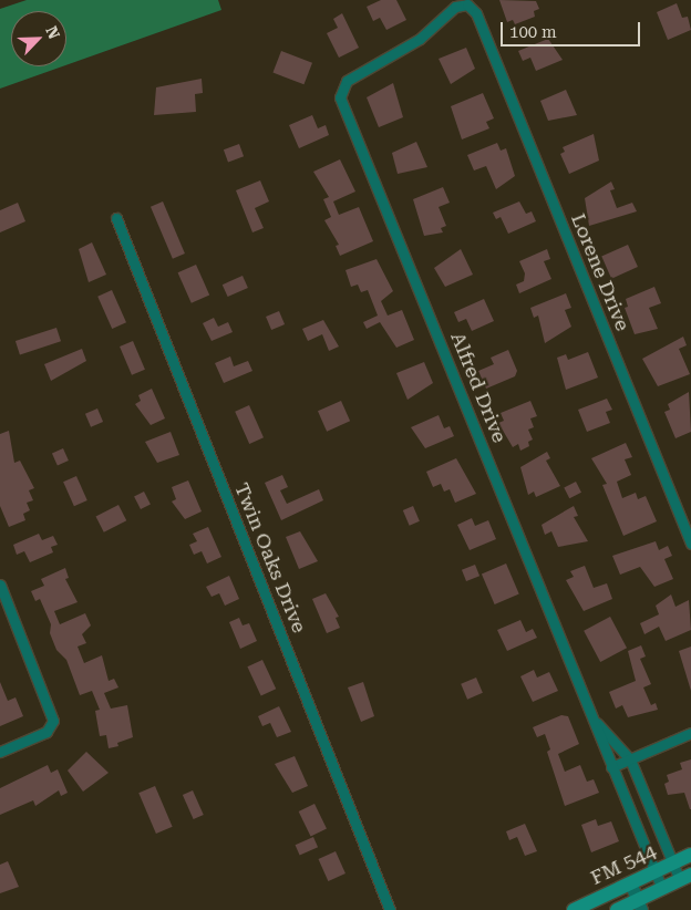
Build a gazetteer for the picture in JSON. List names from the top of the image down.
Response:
{
  "streets": {
    "main road": ["FM 544"],
    "street": ["Lorene Drive", "Alfred Drive", "Twin Oaks Drive"]
  },
  "crossings": [
    ["Lorene Drive", "Alfred Drive"],
    ["Alfred Drive", "FM 544"]
  ],
  "scale_bar": "100 m",
  "north": "top right"
}
